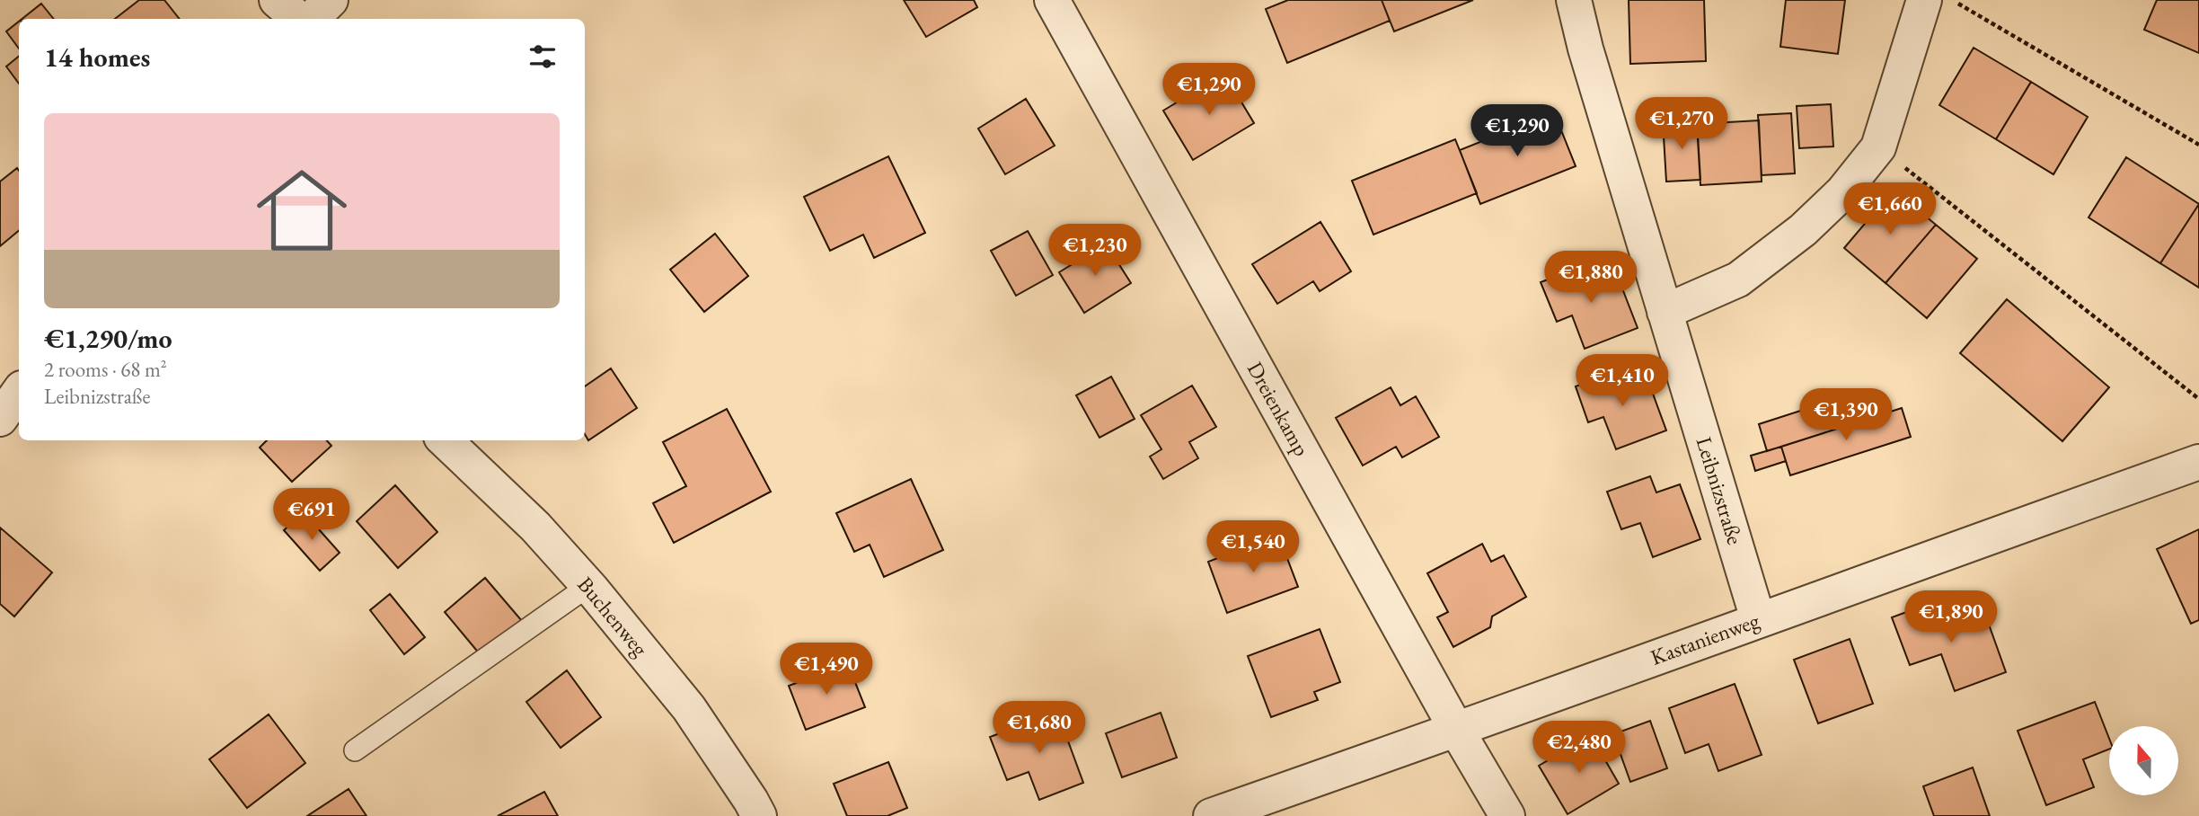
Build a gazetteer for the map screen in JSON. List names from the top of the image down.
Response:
{
  "streets": {
    "street": [
      "Dreienkamp",
      "Leibnizstraße",
      "Buchenweg",
      "Kastanienweg"
    ]
  },
  "crossings": [
    ["Dreienkamp", "Kastanienweg"],
    ["Leibnizstraße", "Kastanienweg"]
  ],
  "north": "top",
  "page": {
    "heading": "14 homes",
    "price": [
      "€1,290",
      "€1,270",
      "€1,290",
      "€1,660",
      "€1,230",
      "€1,880",
      "€1,410",
      "€1,390",
      "€691",
      "€1,540",
      "€1,890",
      "€1,490",
      "€1,680",
      "€2,480"
    ],
    "list": [
      {
        "name": "€1,290/mo",
        "note": "2 rooms · 68 m² · Leibnizstraße"
      }
    ]
  }
}
